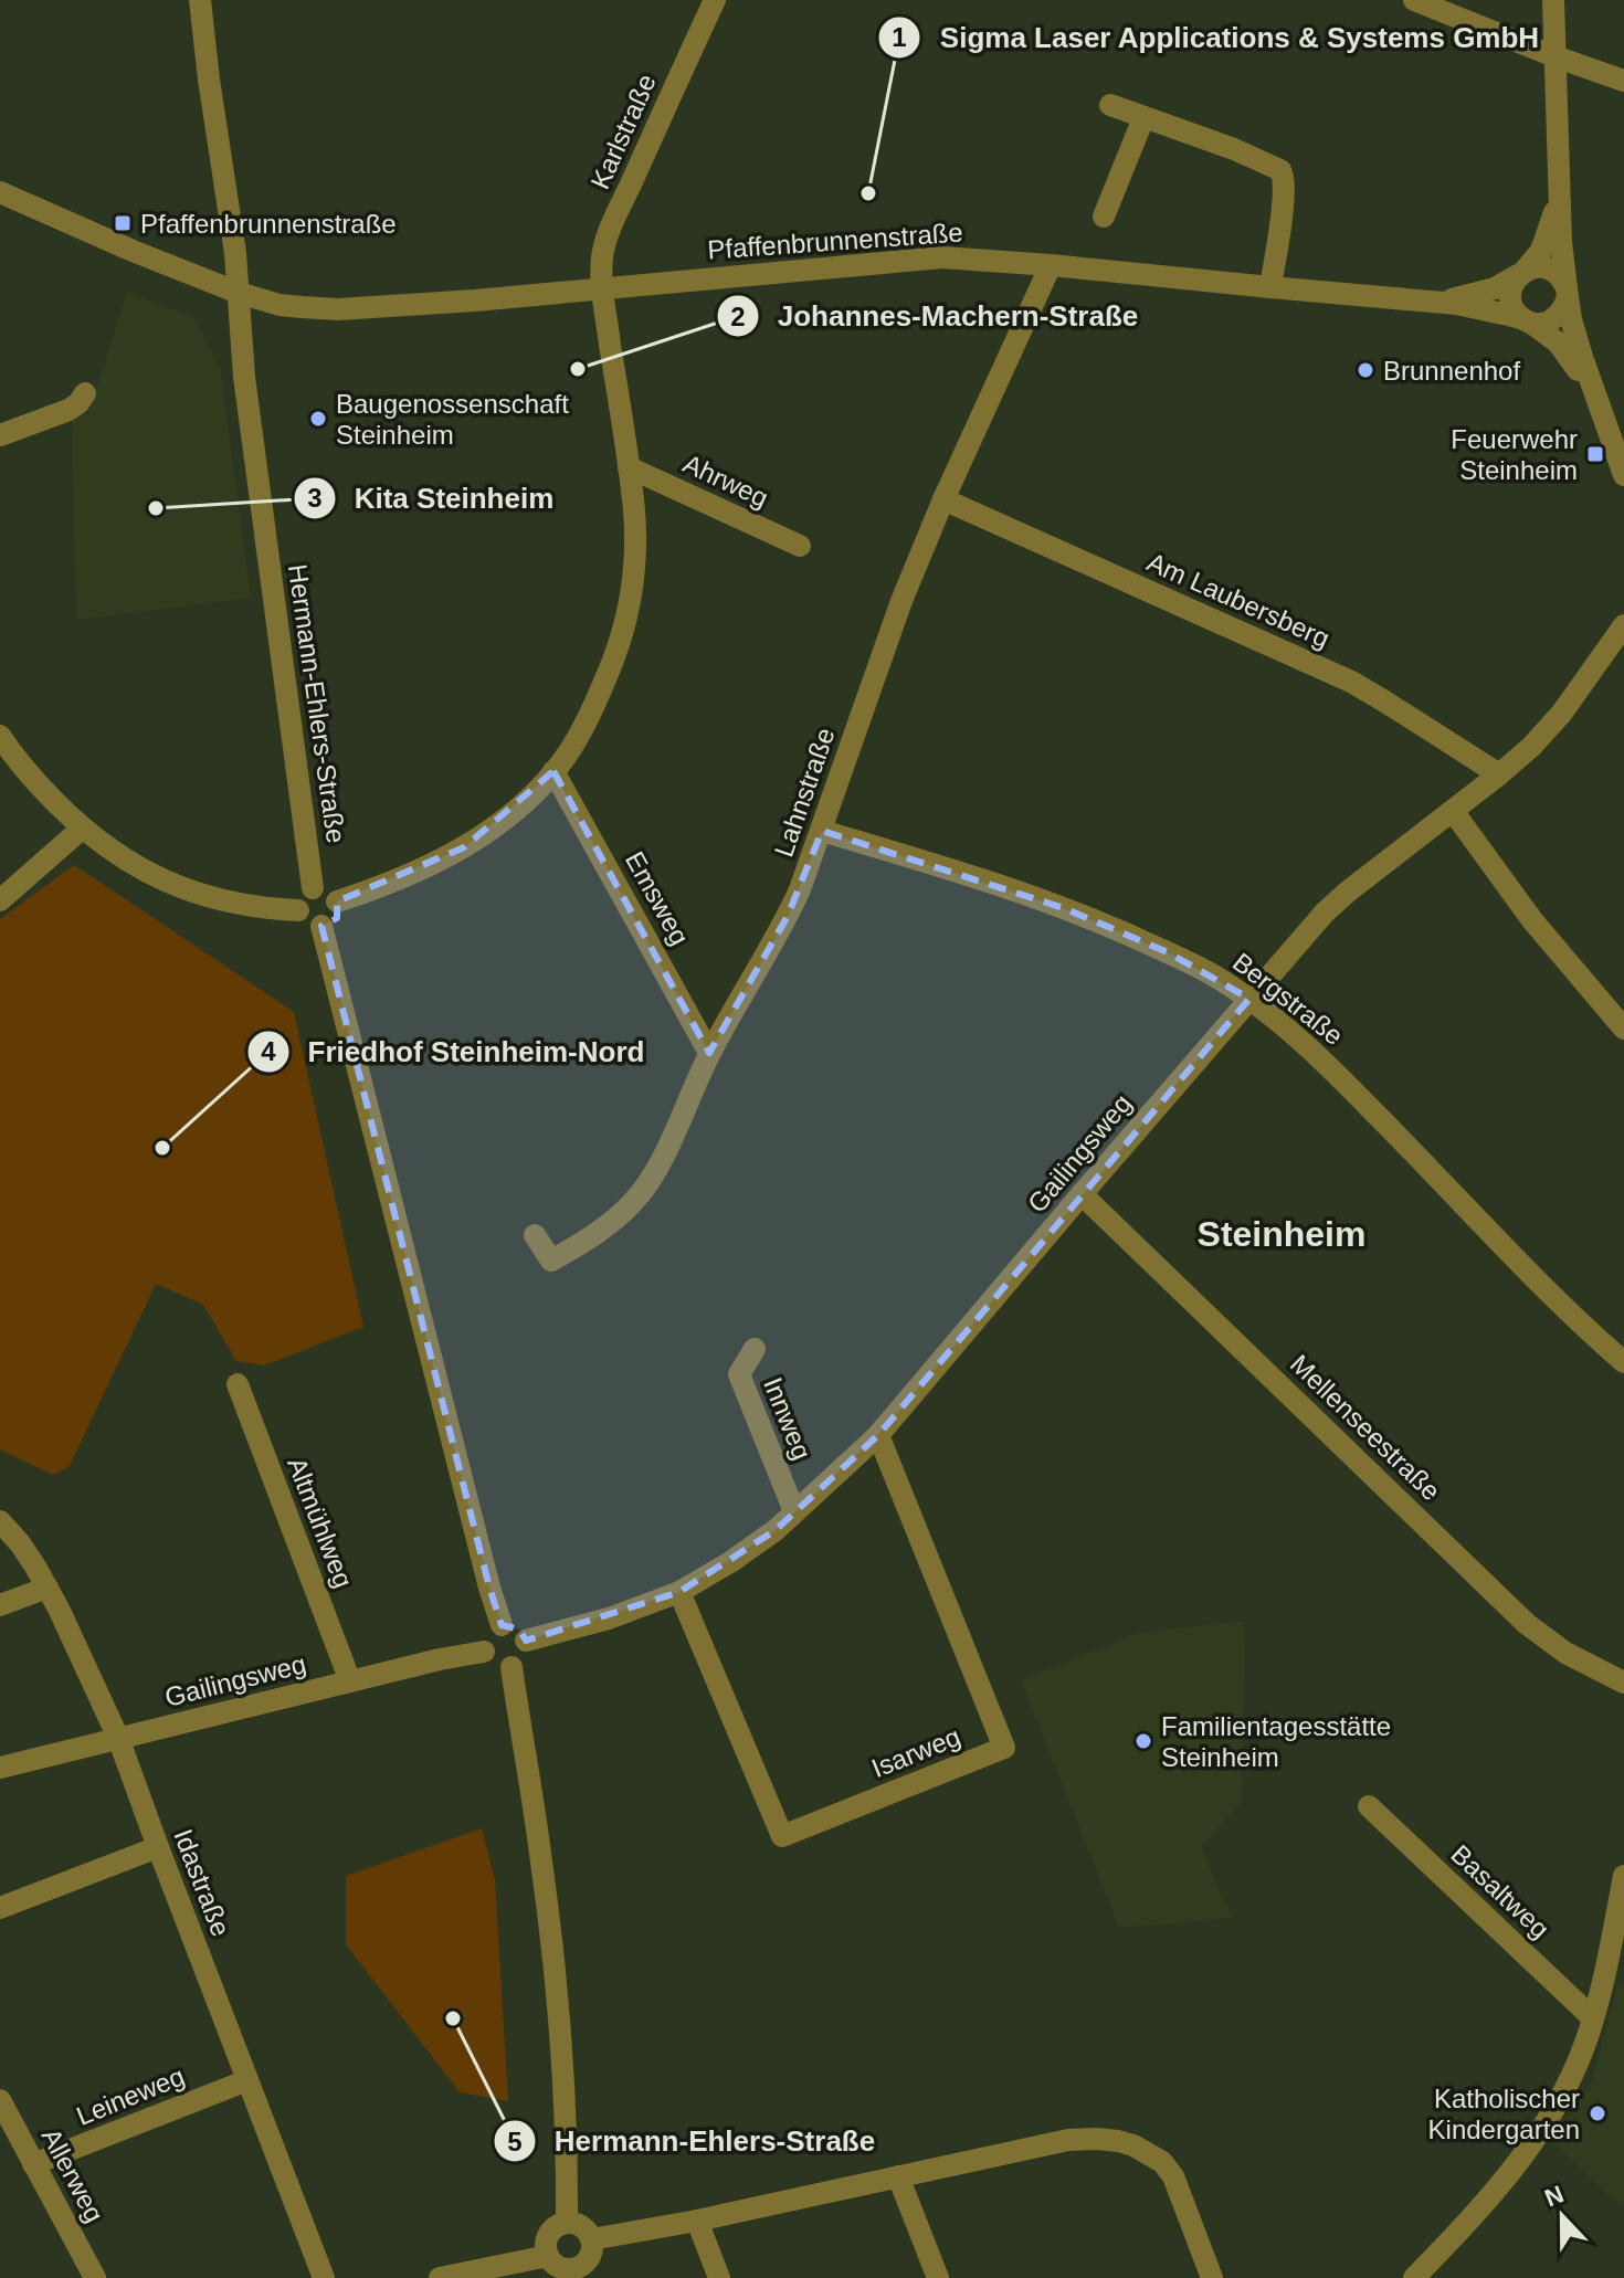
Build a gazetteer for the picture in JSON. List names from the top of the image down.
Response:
{
  "streets": {
    "street": [
      "Karlstraße",
      "Pfaffenbrunnenstraße",
      "Ahrweg",
      "Am Laubersberg",
      "Hermann-Ehlers-Straße",
      "Lahnstraße",
      "Emsweg",
      "Bergstraße",
      "Gailingsweg",
      "Innweg",
      "Mellenseestraße",
      "Altmühlweg",
      "Isarweg",
      "Idastraße",
      "Basaltweg",
      "Leineweg",
      "Allerweg"
    ]
  },
  "crossings": [
    ["Karlstraße", "Pfaffenbrunnenstraße"],
    ["Karlstraße", "Ahrweg"],
    ["Karlstraße", "Hermann-Ehlers-Straße"],
    ["Karlstraße", "Emsweg"],
    ["Pfaffenbrunnenstraße", "Hermann-Ehlers-Straße"],
    ["Pfaffenbrunnenstraße", "Lahnstraße"],
    ["Am Laubersberg", "Lahnstraße"],
    ["Am Laubersberg", "Gailingsweg"],
    ["Lahnstraße", "Emsweg"],
    ["Lahnstraße", "Bergstraße"],
    ["Bergstraße", "Gailingsweg"],
    ["Gailingsweg", "Innweg"],
    ["Gailingsweg", "Mellenseestraße"],
    ["Gailingsweg", "Altmühlweg"],
    ["Gailingsweg", "Isarweg"],
    ["Gailingsweg", "Idastraße"],
    ["Idastraße", "Leineweg"],
    ["Leineweg", "Allerweg"]
  ],
  "districts": ["Steinheim"],
  "places": {
    "other": [
      "Sigma Laser Applications & Systems GmbH",
      "Johannes-Machern-Straße",
      "Brunnenhof",
      "Baugenossenschaft Steinheim",
      "Kita Steinheim",
      "Friedhof Steinheim-Nord",
      "Familientagesstätte Steinheim",
      "Hermann-Ehlers-Straße",
      "Katholischer Kindergarten"
    ],
    "transit": ["Pfaffenbrunnenstraße", "Feuerwehr Steinheim"]
  },
  "north": "top"
}
